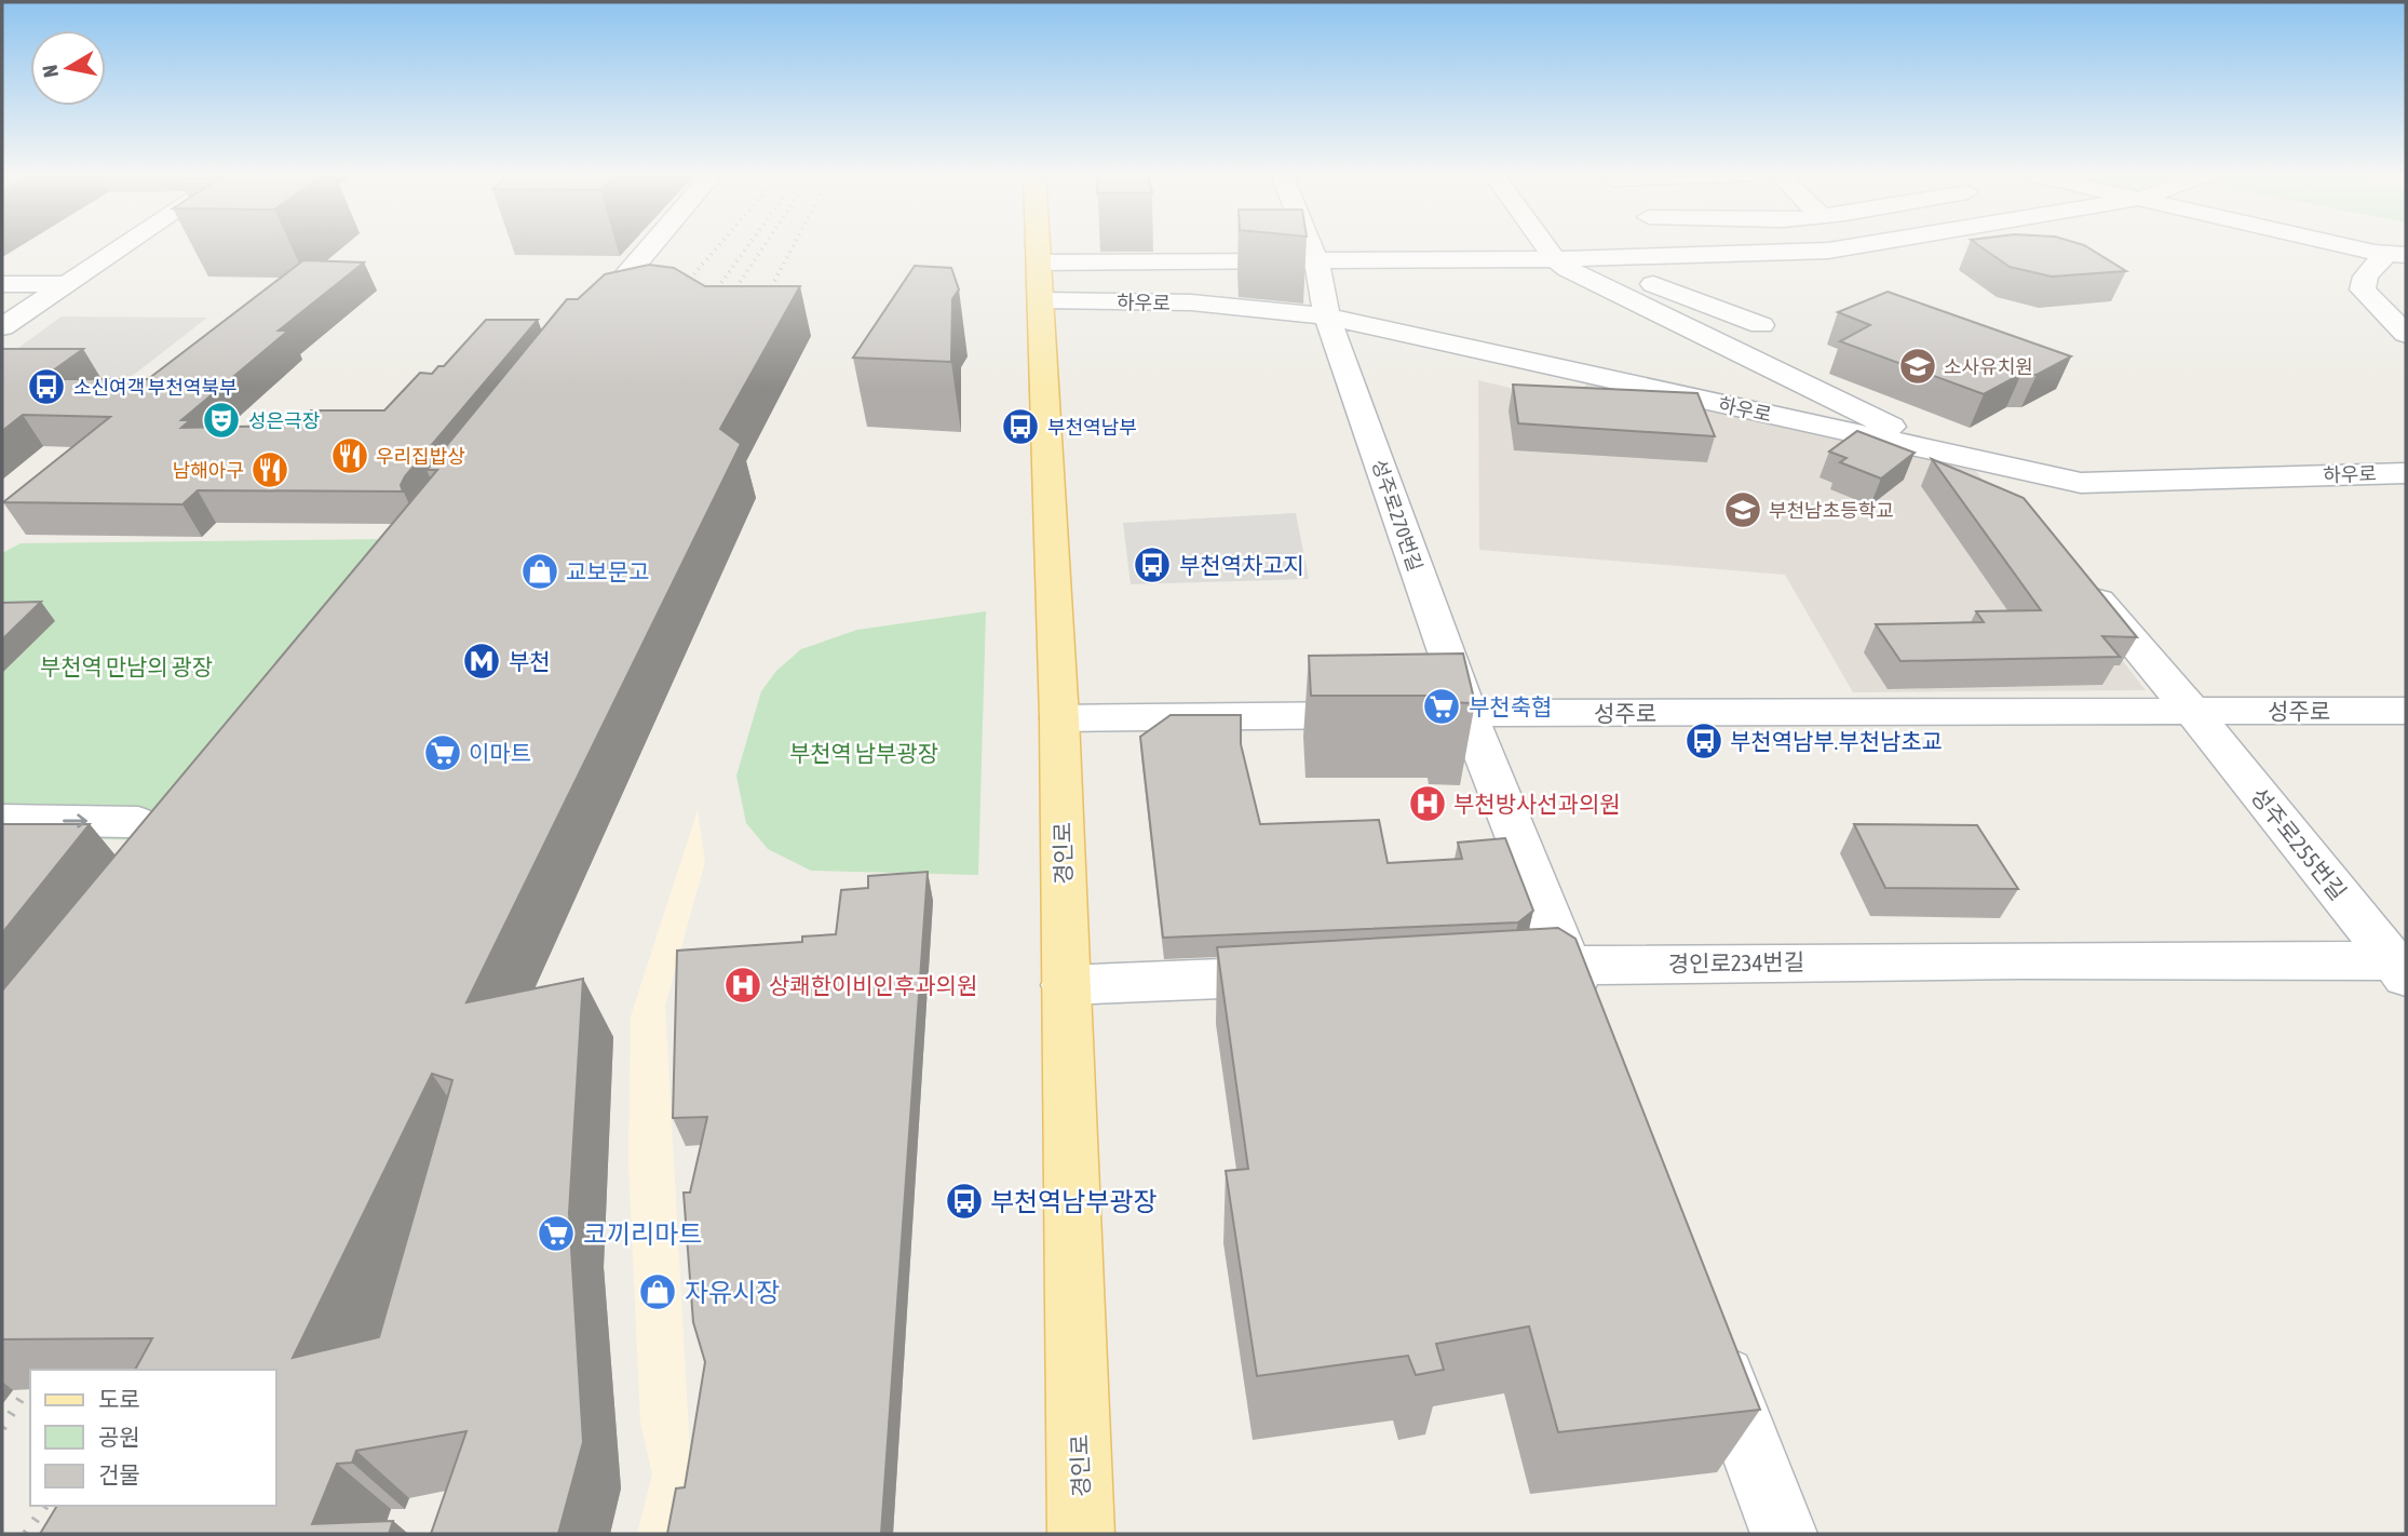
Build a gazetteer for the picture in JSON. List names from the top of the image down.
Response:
{
  "streets": {
    "main road": ["경인로"],
    "street": [
      "하우로",
      "성주로270번길",
      "성주로",
      "성주로255번길",
      "경인로234번길"
    ]
  },
  "crossings": [
    ["하우로", "성주로270번길"],
    ["하우로", "경인로"],
    ["성주로270번길", "성주로"],
    ["성주로270번길", "경인로234번길"],
    ["성주로", "성주로255번길"],
    ["성주로", "경인로"],
    ["성주로255번길", "경인로234번길"]
  ],
  "parks": ["부천역 만남의 광장", "부천역 남부광장"],
  "places": {
    "school or university": ["소사유치원", "부천남초등학교"],
    "bus stop": [
      "소신여객 부천역북부",
      "부천역남부",
      "부천역차고지",
      "부천역남부.부천남초교",
      "부천역남부광장"
    ],
    "theatre": ["성은극장"],
    "restaurant": ["우리집밥상", "남해아구"],
    "shop": ["교보문고", "자유시장"],
    "metro station": ["부천"],
    "supermarket": ["부천축협", "이마트", "코끼리마트"],
    "hospital": ["부천방사선과의원", "상쾌한이비인후과의원"]
  },
  "legend": ["도로", "공원", "건물"],
  "north": "left"
}
